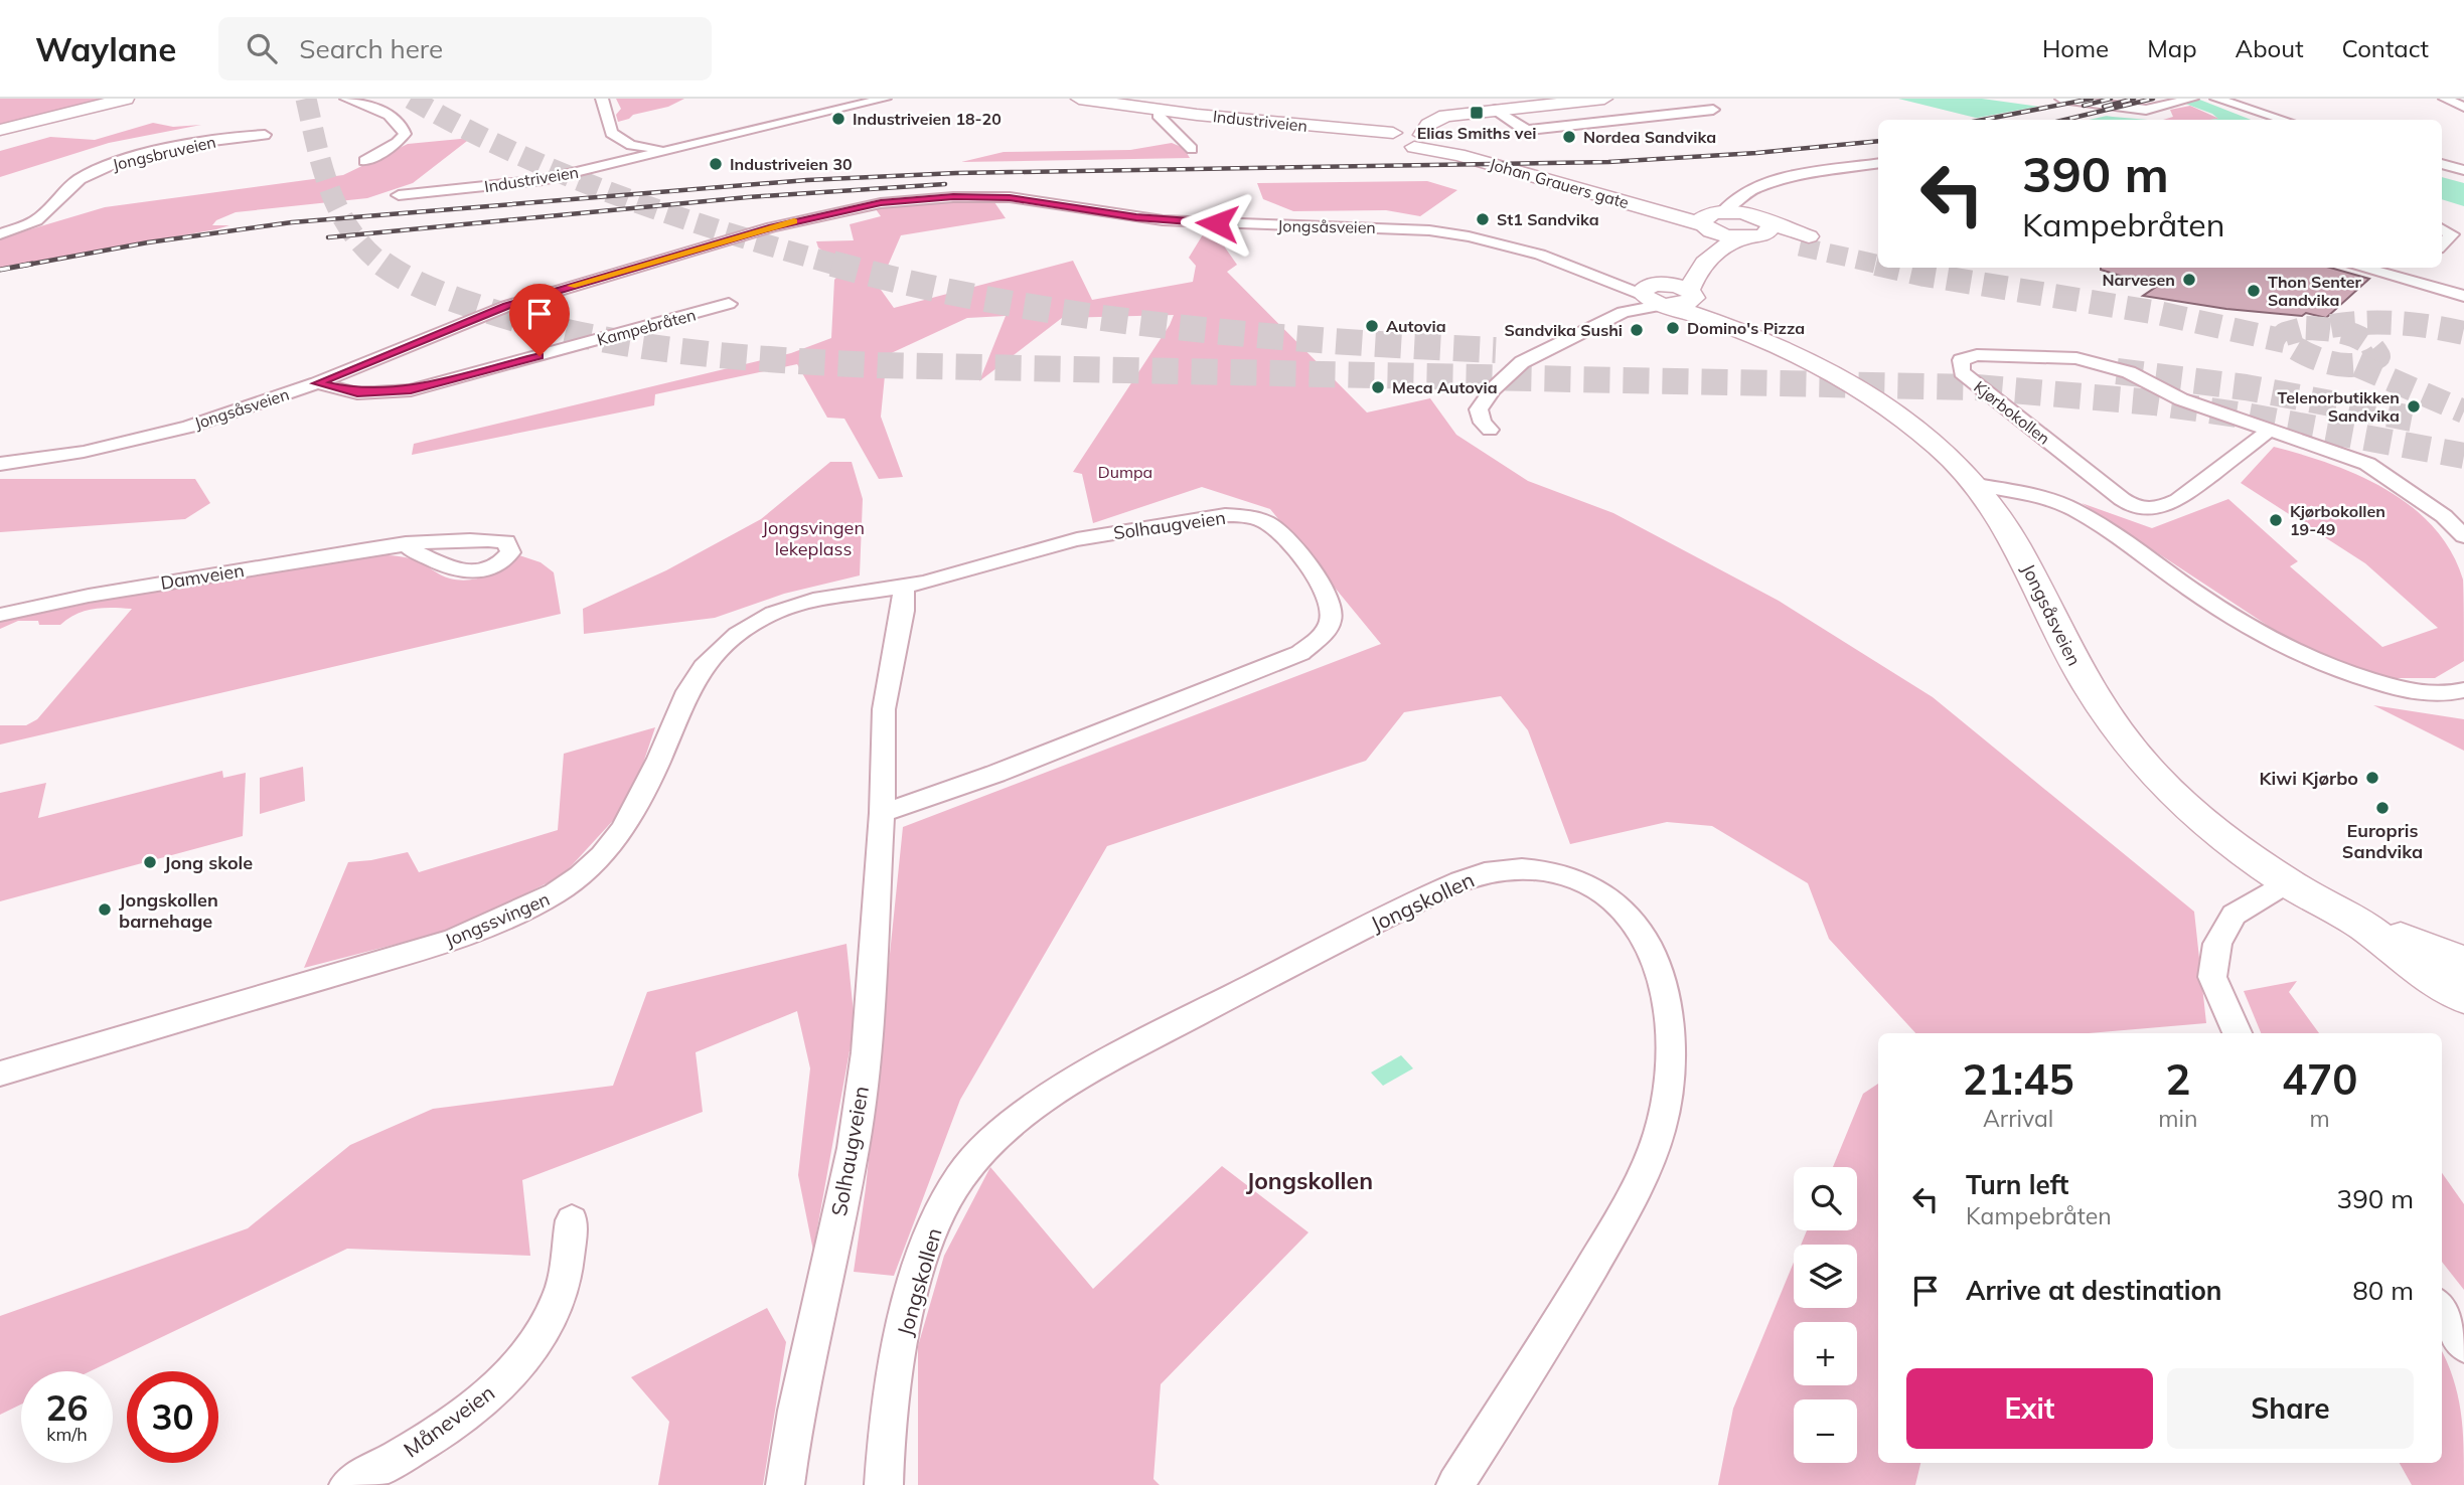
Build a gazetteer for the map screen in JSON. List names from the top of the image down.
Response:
{
  "streets": {
    "main road": ["Industriveien", "Johan Grauers gate", "Jongsåsveien"],
    "street": [
      "Jongsbruveien",
      "Kampebråten",
      "Kjørbokollen",
      "Solhaugveien",
      "Damveien",
      "Jongskollen",
      "Jongssvingen",
      "Måneveien"
    ]
  },
  "crossings": [
    ["Industriveien", "Johan Grauers gate"],
    ["Jongsåsveien", "Kampebråten"],
    ["Solhaugveien", "Jongssvingen"]
  ],
  "districts": ["Jongskollen"],
  "parks": ["Dumpa", "Jongsvingen lekeplass"],
  "places": {
    "transit": ["Elias Smiths vei"],
    "other": [
      "Industriveien 18-20",
      "Nordea Sandvika",
      "Industriveien 30",
      "St1 Sandvika",
      "Narvesen",
      "Thon Senter Sandvika",
      "Autovia",
      "Domino's Pizza",
      "Sandvika Sushi",
      "Meca Autovia",
      "Telenorbutikken Sandvika",
      "Kjørbokollen 19-49",
      "Kiwi Kjørbo",
      "Europris Sandvika",
      "Jong skole",
      "Jongskollen barnehage"
    ]
  },
  "page": {
    "header": "Waylane",
    "search": "Search here",
    "nav": [
      "Home",
      "Map",
      "About",
      "Contact"
    ],
    "turn": ["390 m", "Kampebråten"],
    "eta": [
      "21:45",
      "Arrival",
      "2",
      "min",
      "470",
      "m"
    ],
    "list": [
      {
        "name": "Turn left",
        "note": "Kampebråten",
        "value": "390 m"
      },
      {
        "name": "Arrive at destination",
        "value": "80 m"
      }
    ],
    "map_buttons": ["+", "−"],
    "buttons": ["Exit", "Share"],
    "speed": "26 km/h",
    "limit": "30"
  }
}
